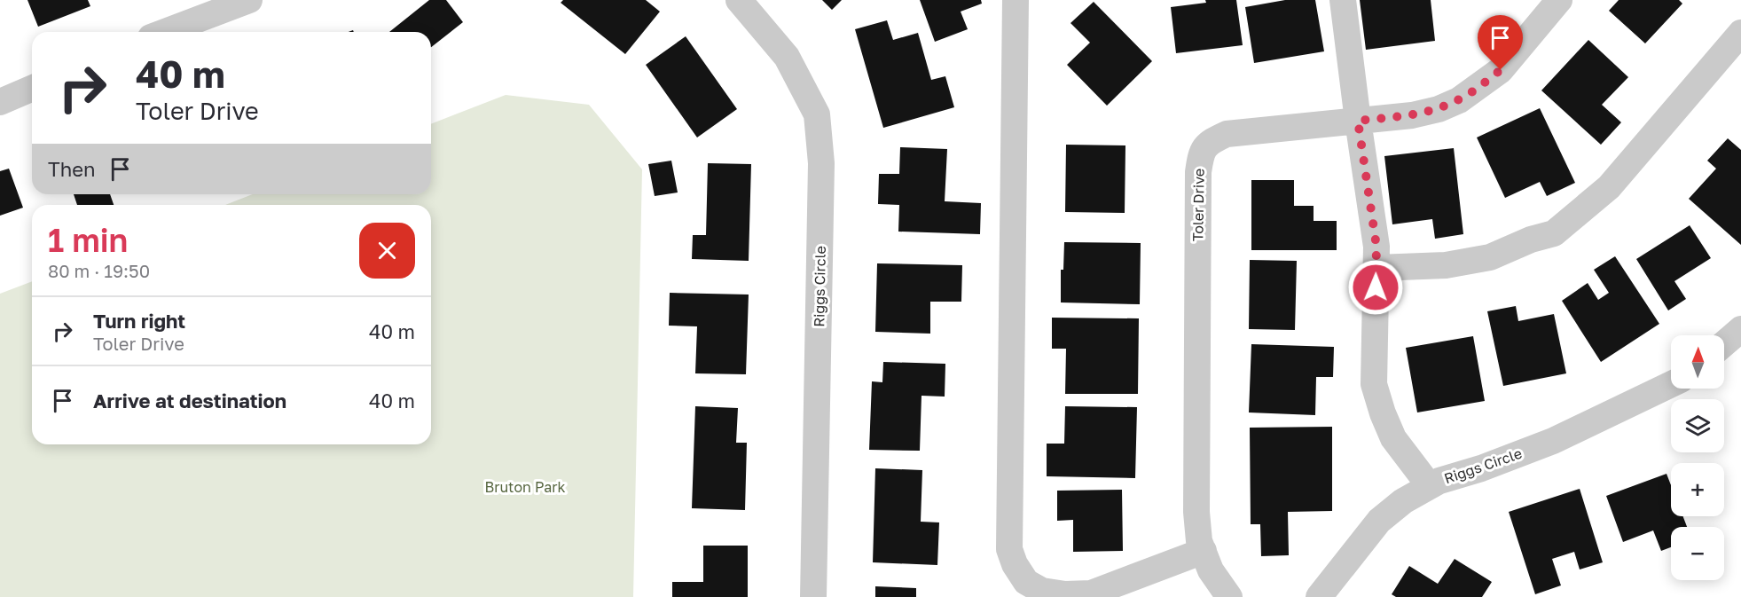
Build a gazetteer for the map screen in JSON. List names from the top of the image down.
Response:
{
  "streets": {
    "street": ["Toler Drive", "Riggs Circle"]
  },
  "parks": ["Bruton Park"],
  "north": "top",
  "page": {
    "turn": ["40 m", "Toler Drive"],
    "then": "Then",
    "heading": ["1 min", "80 m · 19:50"],
    "list": [
      {
        "name": "Turn right",
        "note": "Toler Drive",
        "value": "40 m"
      },
      {
        "name": "Arrive at destination",
        "value": "40 m"
      }
    ],
    "map_buttons": ["+", "−"]
  }
}
